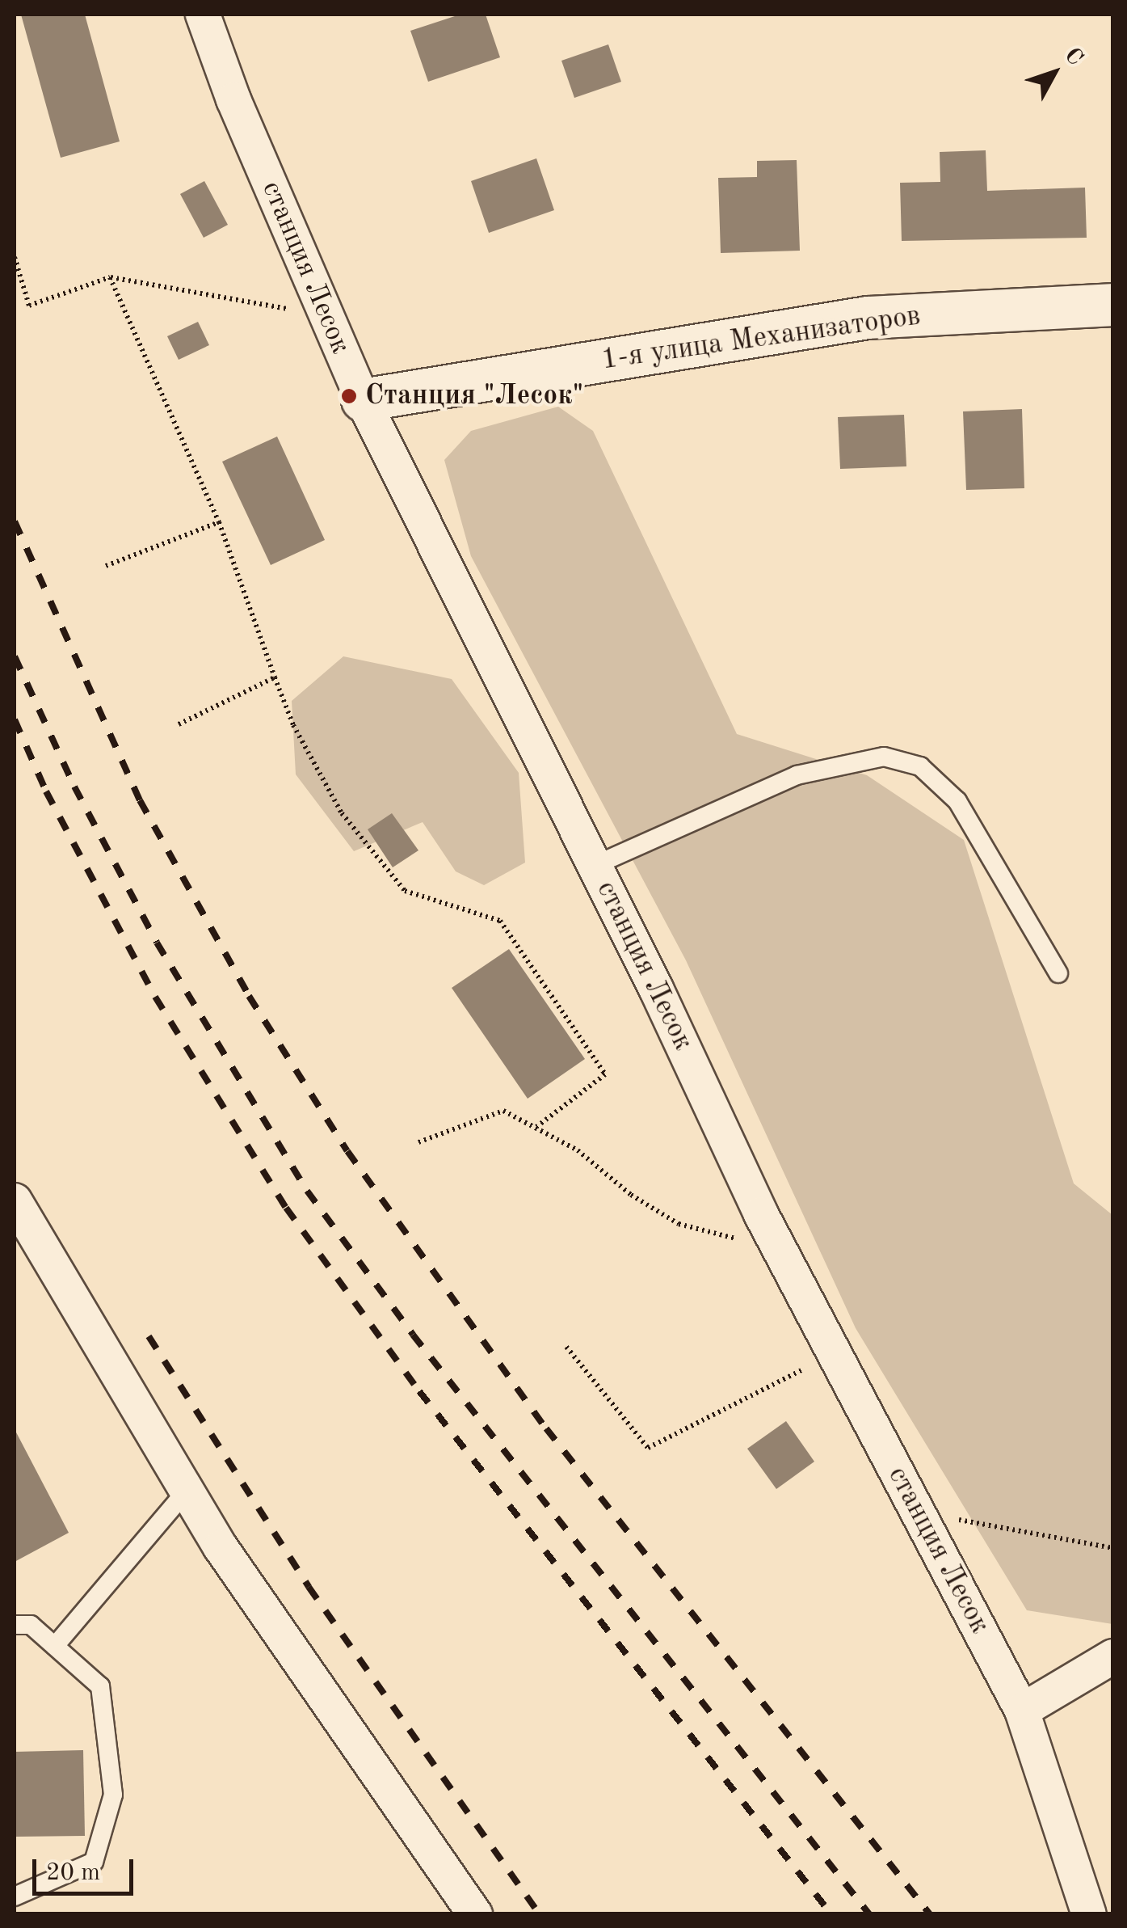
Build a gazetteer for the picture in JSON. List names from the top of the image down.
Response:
{
  "streets": {
    "street": ["станция Лесок", "1-я улица Механизаторов"]
  },
  "crossings": [
    ["станция Лесок", "1-я улица Механизаторов"]
  ],
  "places": ["Станция \"Лесок\""],
  "scale_bar": "20 m",
  "north": "top right"
}
